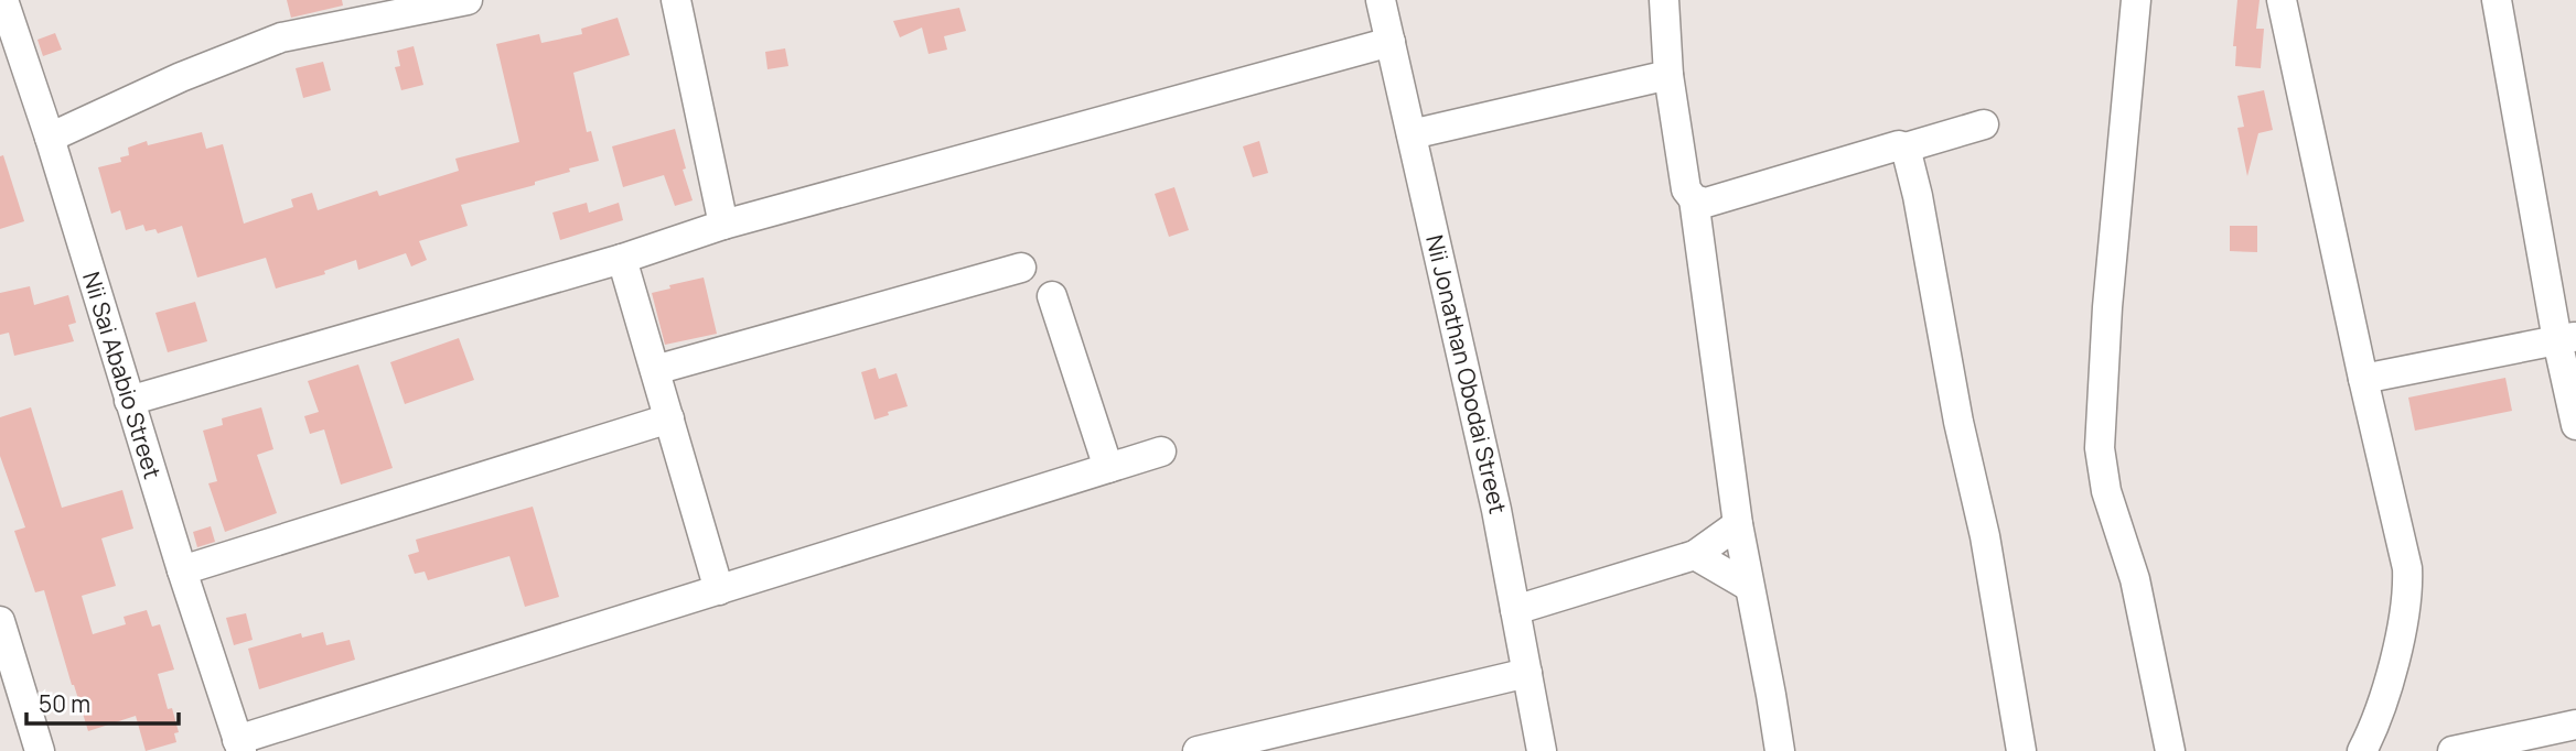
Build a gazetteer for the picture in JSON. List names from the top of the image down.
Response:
{
  "streets": {
    "street": ["Nii Jonathan Obodai Street", "Nii Sai Ababio Street"]
  },
  "scale_bar": "50 m"
}
